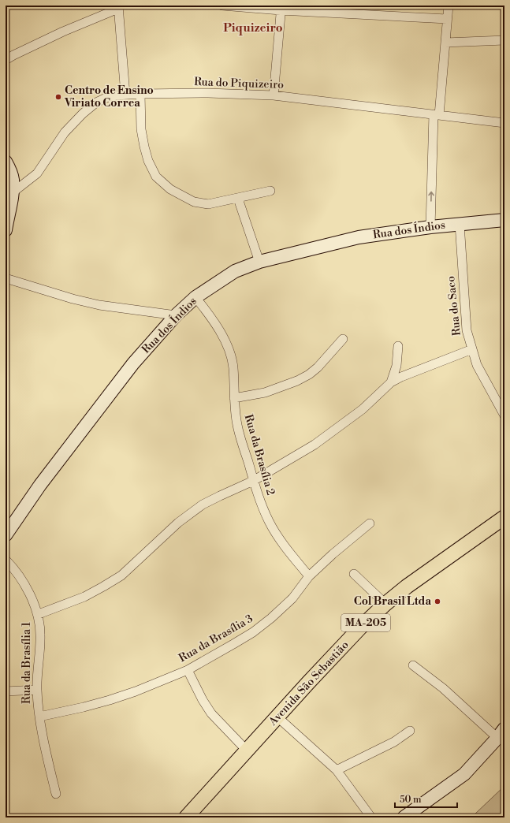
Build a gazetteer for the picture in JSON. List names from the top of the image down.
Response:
{
  "streets": {
    "main road": ["MA-205", "Avenida São Sebastião"],
    "street": [
      "Rua do Piquizeiro",
      "Rua dos Índios",
      "Rua do Saco",
      "Rua da Brasília 2",
      "Rua da Brasília 3",
      "Rua da Brasília 1"
    ]
  },
  "crossings": [
    ["Rua dos Índios", "Rua do Saco"],
    ["Rua dos Índios", "Rua da Brasília 2"],
    ["Rua da Brasília 2", "Rua da Brasília 3"],
    ["Rua da Brasília 3", "Rua da Brasília 1"]
  ],
  "districts": ["Piquizeiro"],
  "places": ["Centro de Ensino Viriato Correa", "Col Brasil Ltda"],
  "scale_bar": "50 m"
}
